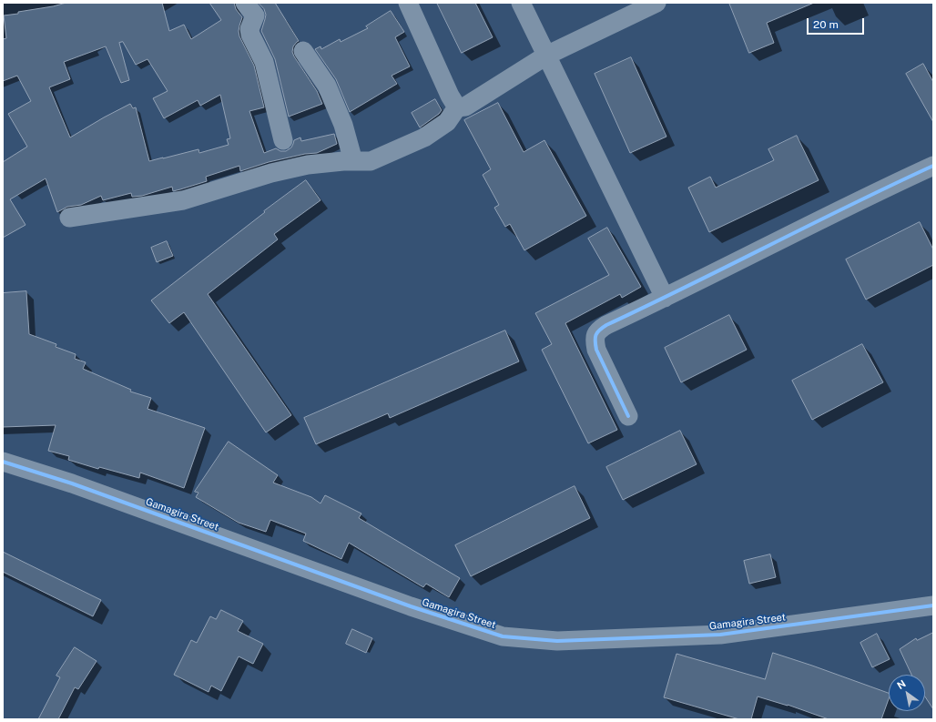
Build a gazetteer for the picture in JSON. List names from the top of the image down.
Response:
{
  "streets": {
    "street": ["Gamagira Street"]
  },
  "scale_bar": "20 m",
  "north": "top left"
}
